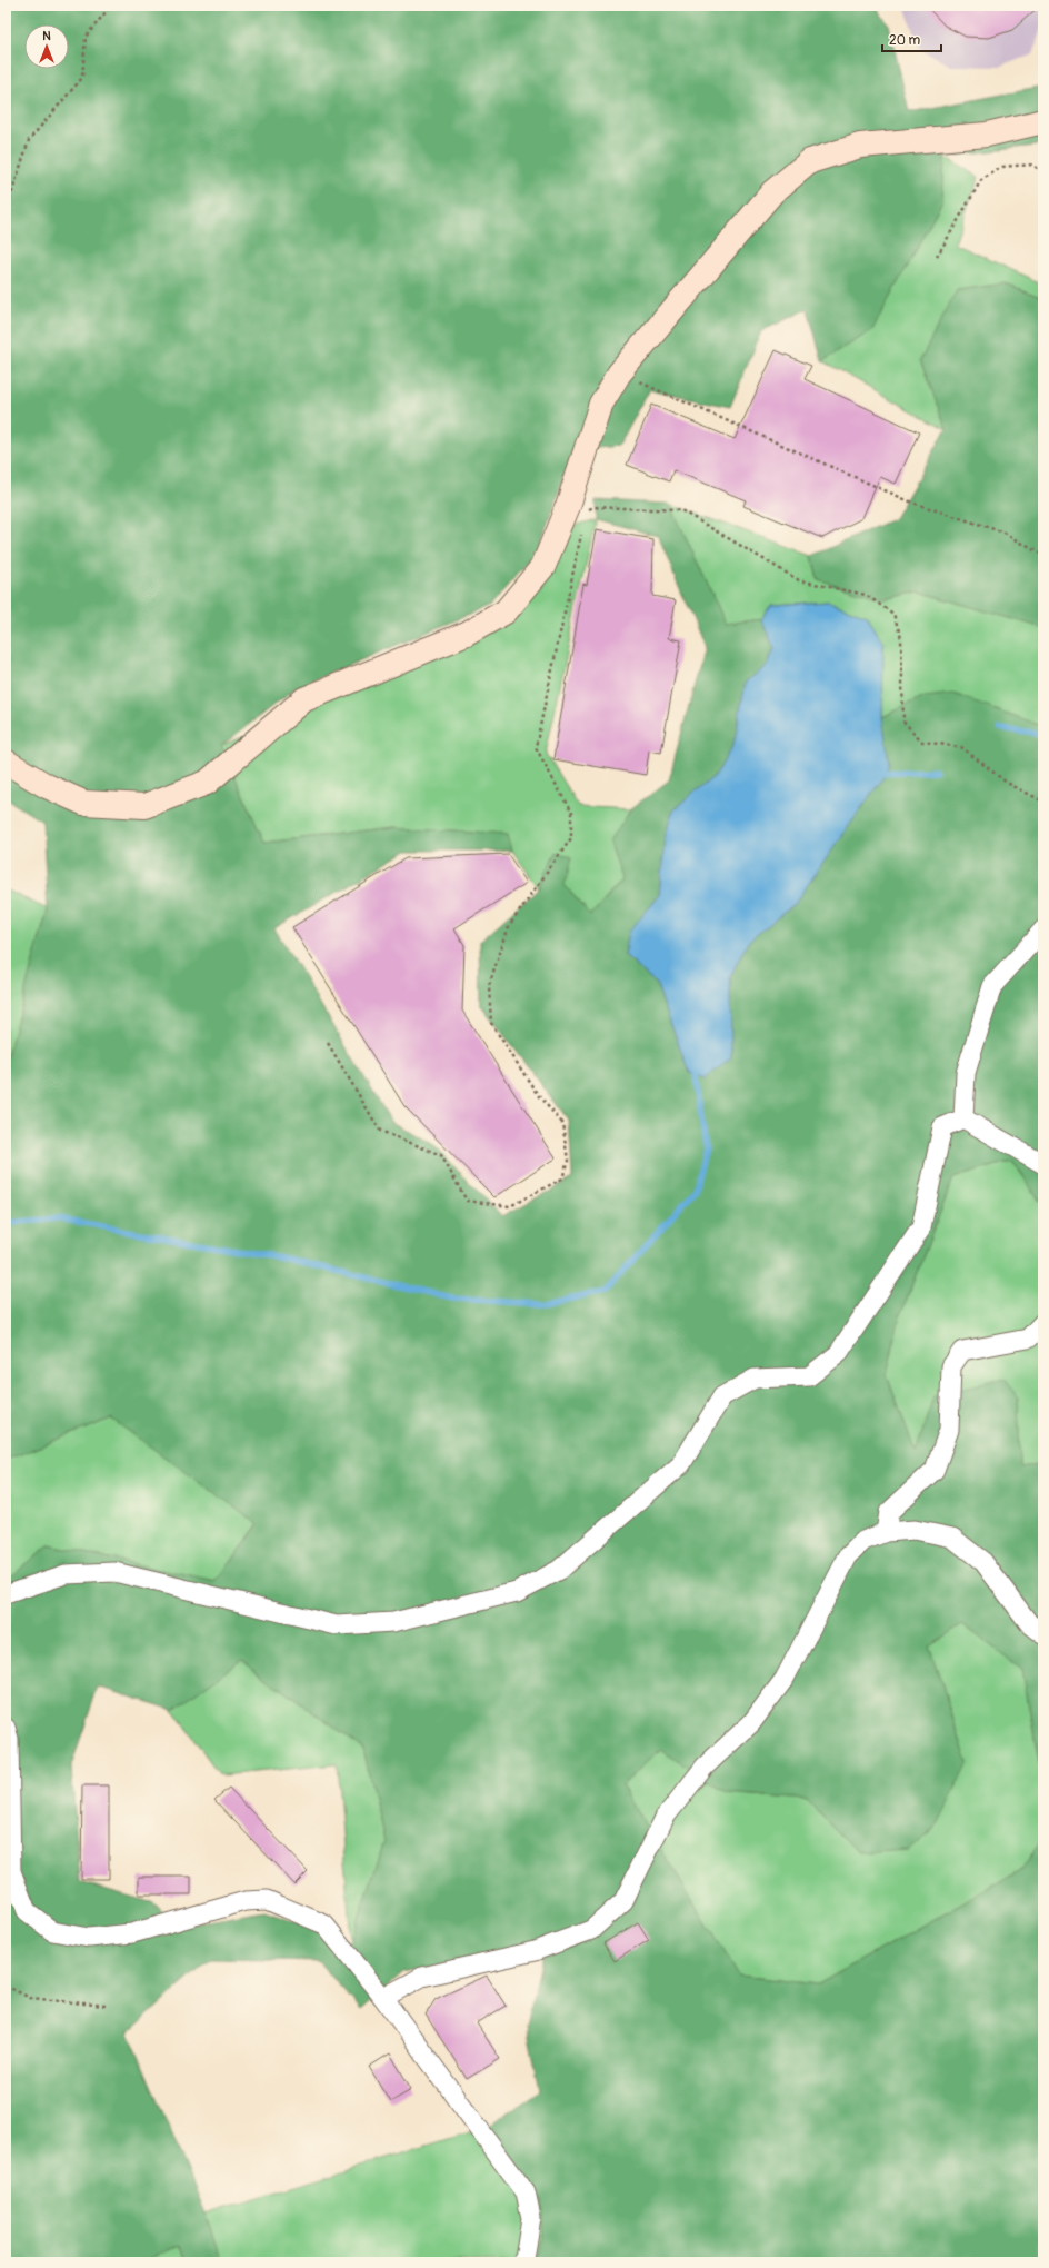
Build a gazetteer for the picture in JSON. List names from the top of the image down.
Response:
{
  "scale_bar": "20 m",
  "north": "top"
}
